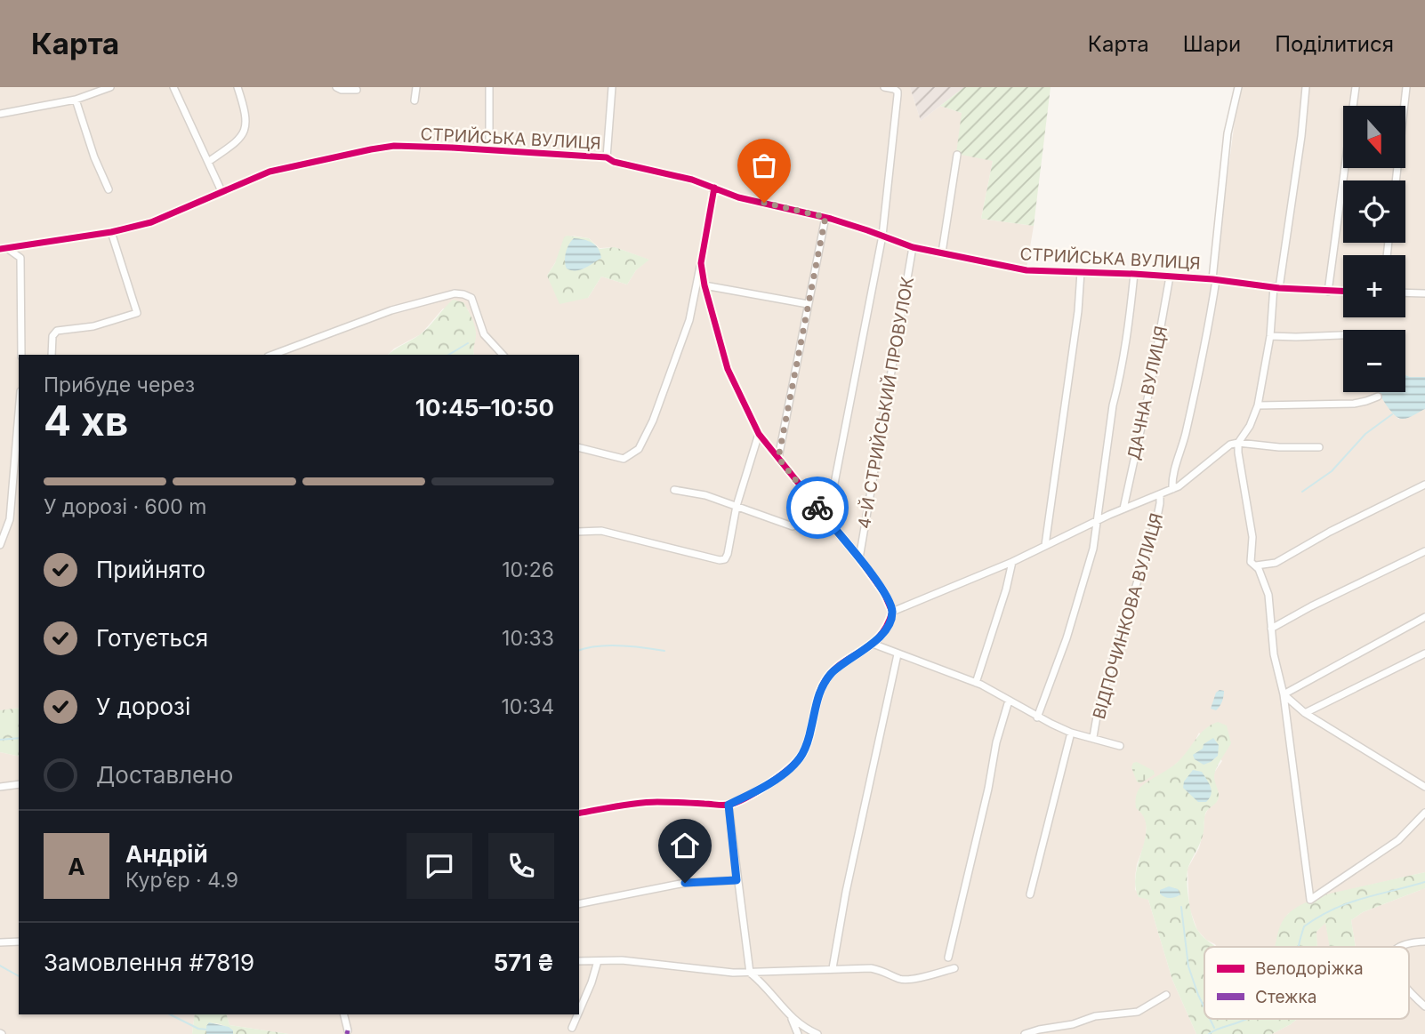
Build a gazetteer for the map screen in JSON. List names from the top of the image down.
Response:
{
  "streets": {
    "street": [
      "СТРИЙСЬКА ВУЛИЦЯ",
      "ДАЧНА ВУЛИЦЯ",
      "4-Й СТРИЙСЬКИЙ ПРОВУЛОК",
      "ВІДПОЧИНКОВА ВУЛИЦЯ"
    ]
  },
  "crossings": [
    ["СТРИЙСЬКА ВУЛИЦЯ", "ДАЧНА ВУЛИЦЯ"],
    ["СТРИЙСЬКА ВУЛИЦЯ", "4-Й СТРИЙСЬКИЙ ПРОВУЛОК"]
  ],
  "legend": ["Велодоріжка", "Стежка"],
  "north": "bottom",
  "page": {
    "header": "Карта",
    "nav": ["Карта", "Шари", "Поділитися"],
    "map_buttons": ["+", "−"],
    "heading": ["4 хв", "Прибуде через", "10:45–10:50"],
    "panel": [
      "Андрій",
      "Кур’єр · 4.9",
      "Замовлення #7819",
      "571 ₴"
    ],
    "bar": "У дорозі · 600 m",
    "list": [
      ["Прийнято", "10:26"],
      ["Готується", "10:33"],
      ["У дорозі", "10:34"],
      "Доставлено"
    ],
    "round": "А"
  }
}
